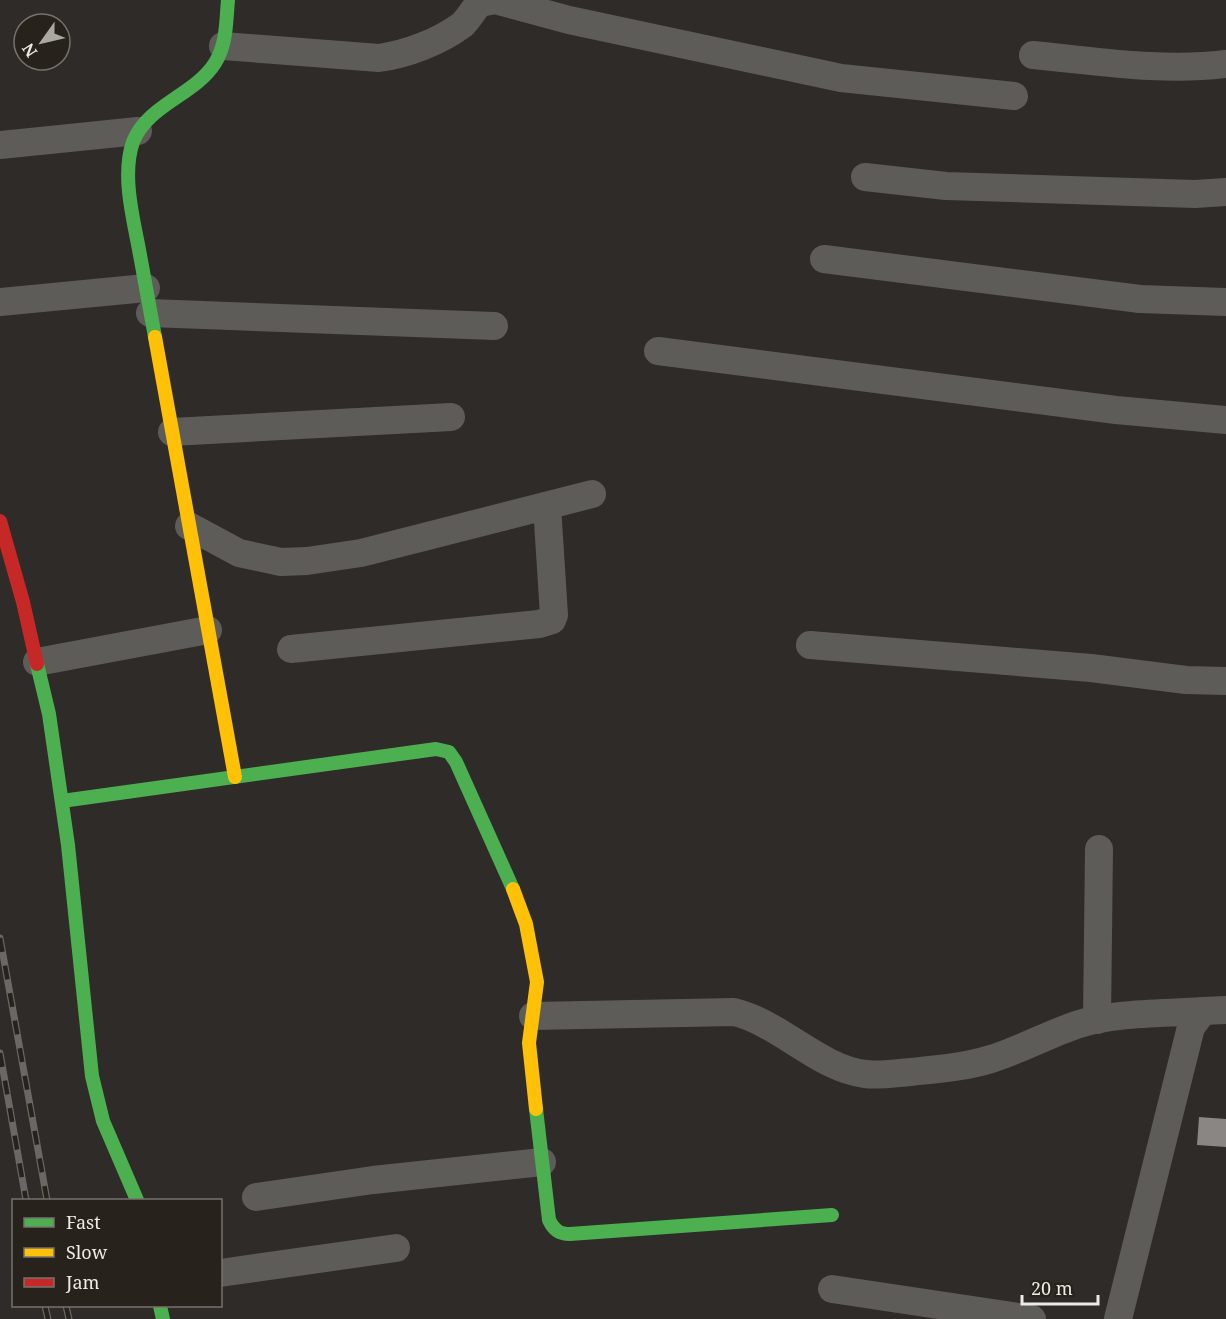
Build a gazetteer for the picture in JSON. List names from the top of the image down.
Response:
{
  "legend": ["Fast", "Slow", "Jam"],
  "scale_bar": "20 m",
  "north": "bottom left"
}
